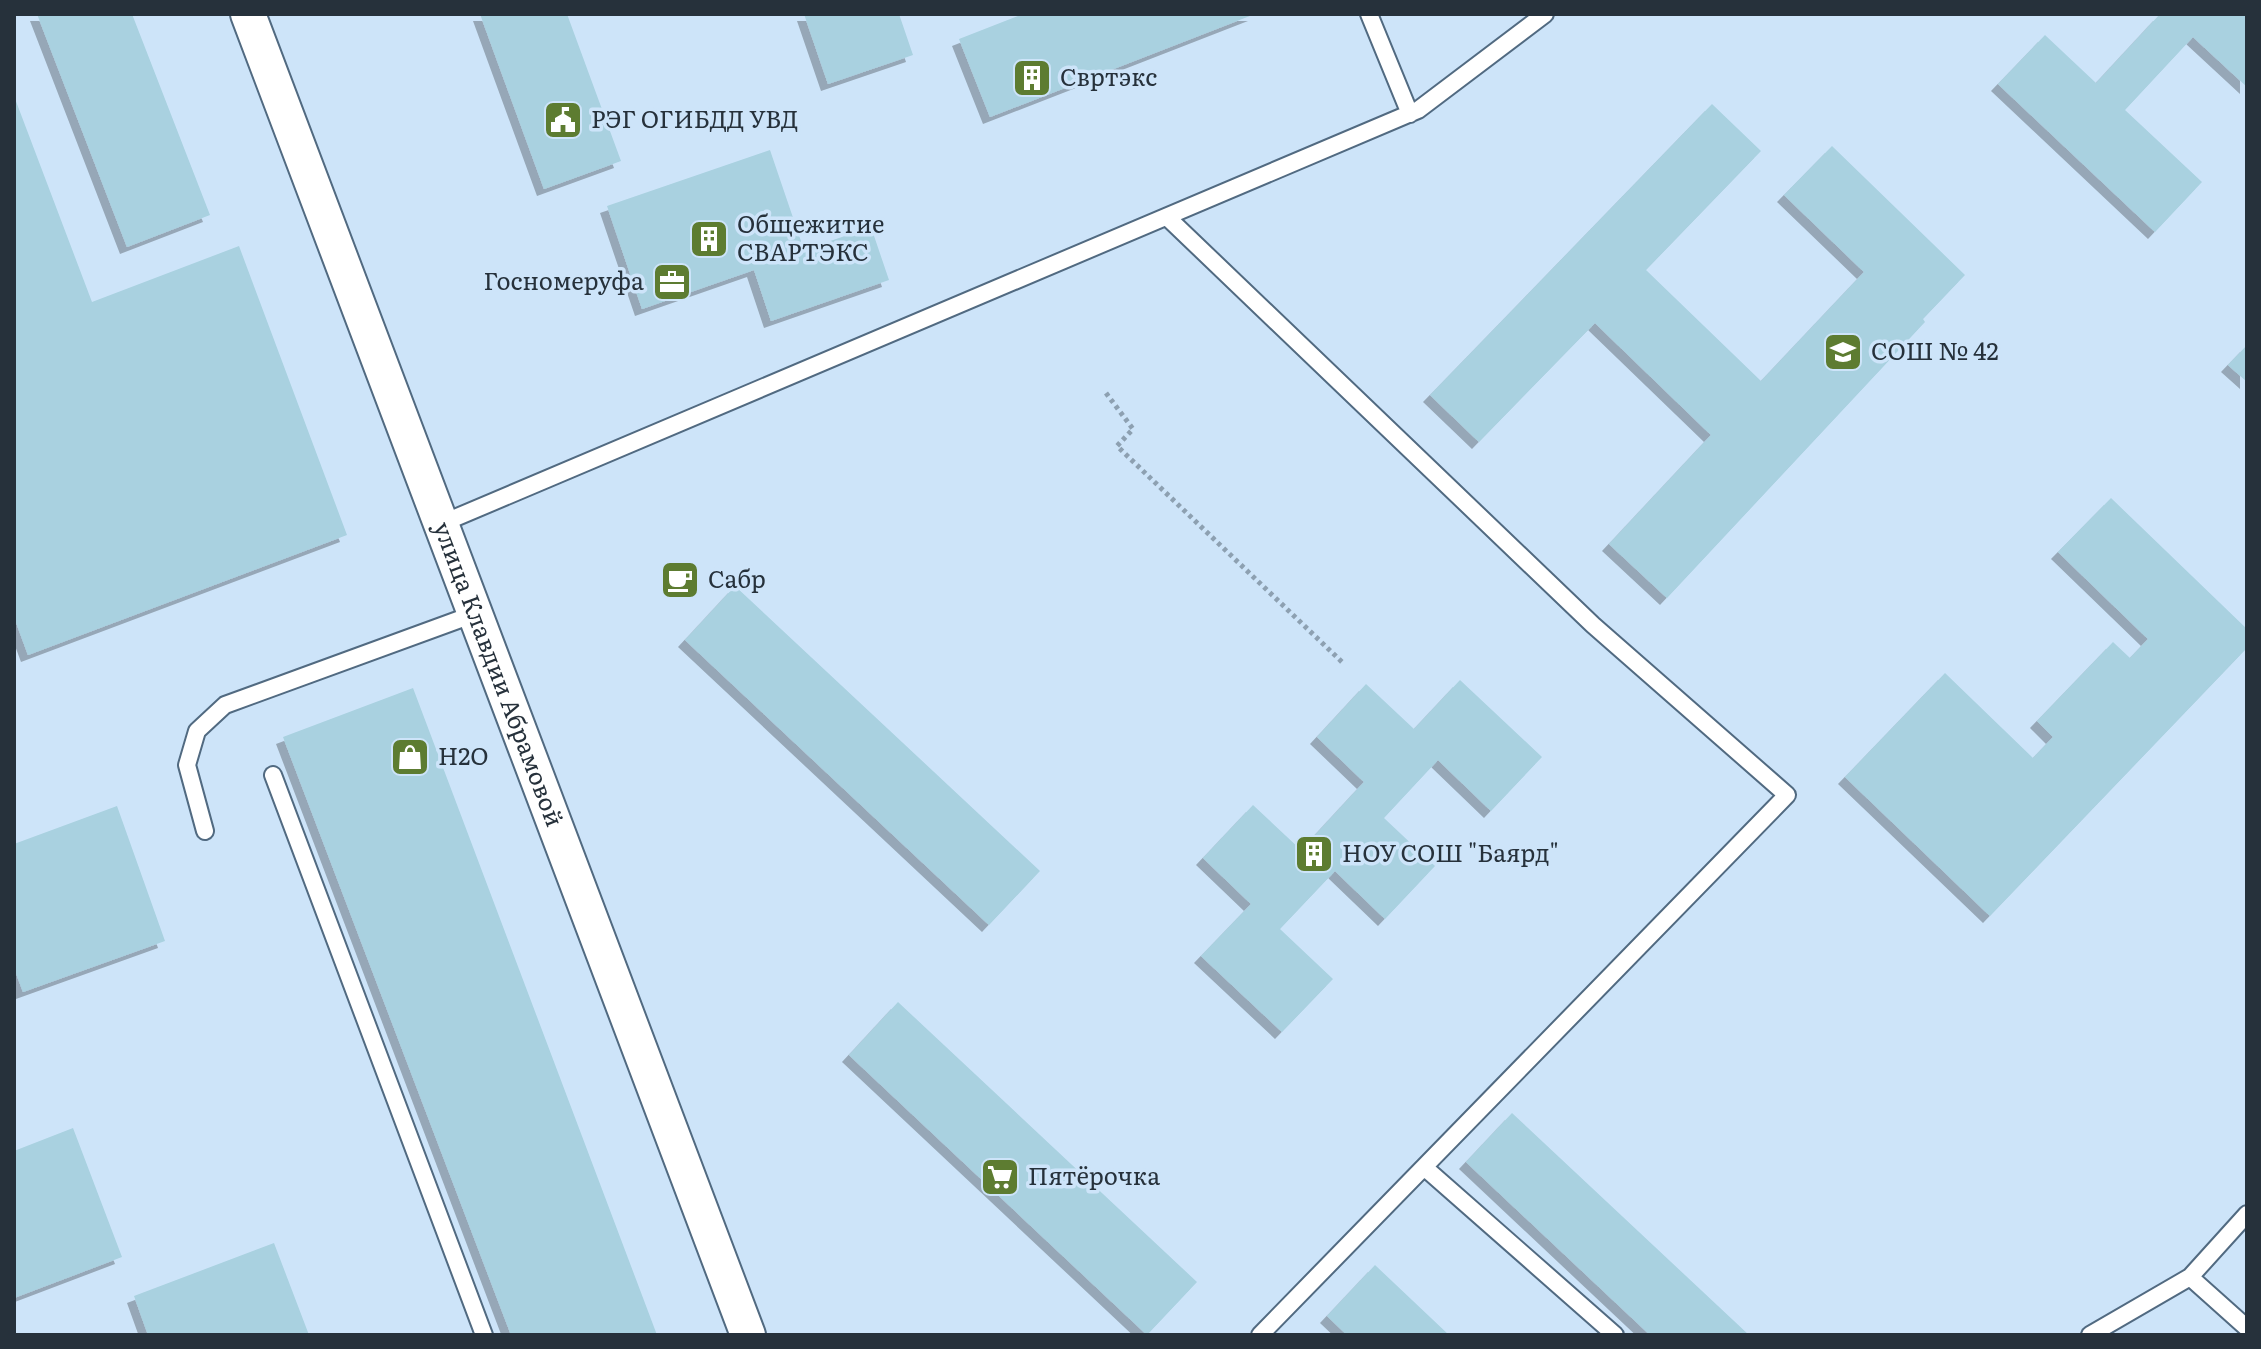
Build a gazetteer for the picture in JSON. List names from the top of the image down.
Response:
{
  "streets": {
    "street": ["улица Клавдии Абрамовой"]
  },
  "places": {
    "building": ["Свртэкс", "Общежитие СВАРТЭКС", "НОУ СОШ \"Баярд\""],
    "public building": ["РЭГ ОГИБДД УВД"],
    "office": ["Госномеруфа"],
    "school or university": ["СОШ № 42"],
    "cafe": ["Сабр"],
    "shop": ["H2O"],
    "supermarket": ["Пятёрочка"]
  }
}
